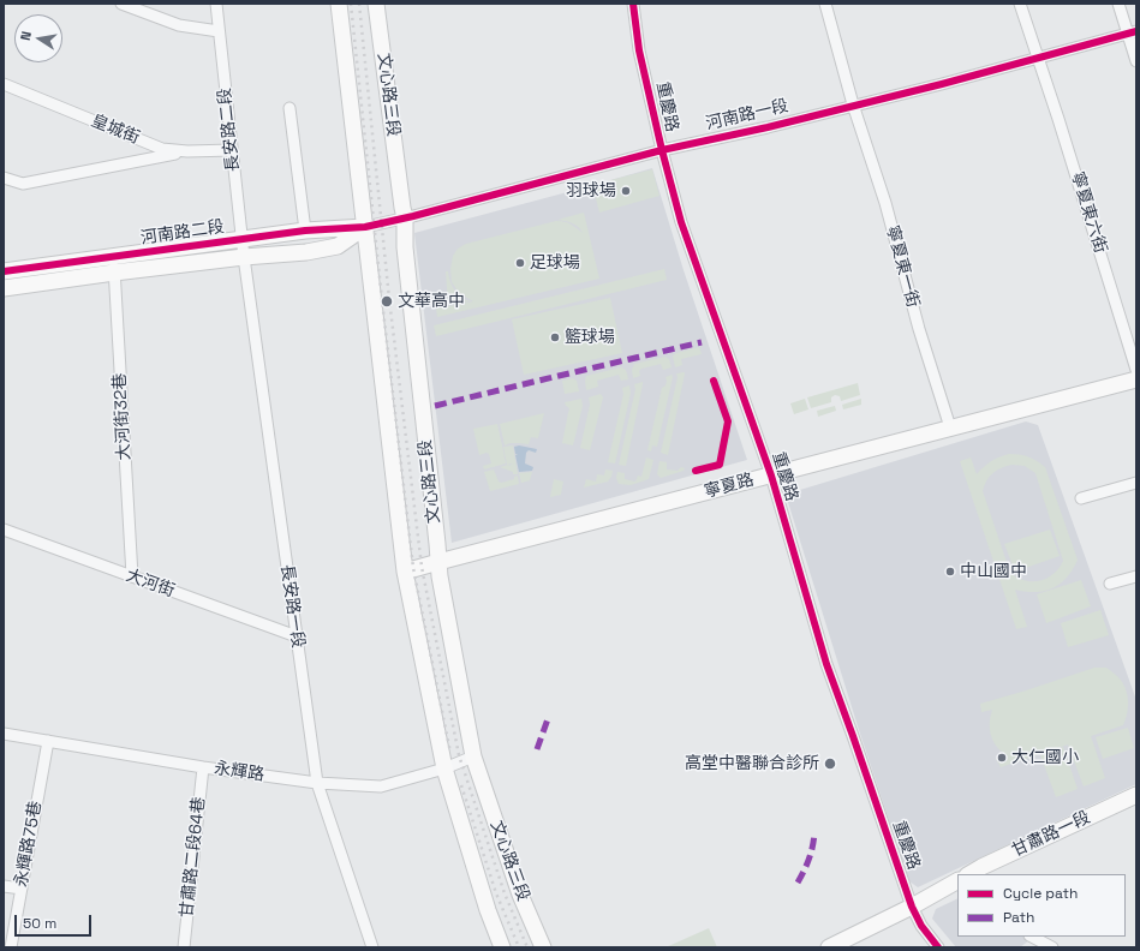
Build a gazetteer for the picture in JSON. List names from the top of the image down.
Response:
{
  "streets": {
    "main road": [
      "文心路三段",
      "河南路二段",
      "寧夏路",
      "甘肅路一段"
    ],
    "street": [
      "重慶路",
      "河南路一段",
      "皇城街",
      "長安路二段",
      "寧夏東六街",
      "寧夏東一街",
      "大河街32巷",
      "大河街",
      "長安路一段",
      "永輝路",
      "永輝路75巷",
      "甘肅路二段64巷"
    ]
  },
  "crossings": [
    ["文心路三段", "河南路一段"],
    ["文心路三段", "河南路二段"],
    ["文心路三段", "寧夏路"],
    ["文心路三段", "永輝路"],
    ["重慶路", "河南路一段"],
    ["重慶路", "寧夏路"],
    ["河南路一段", "寧夏東六街"],
    ["河南路一段", "河南路二段"],
    ["河南路一段", "寧夏東一街"],
    ["皇城街", "長安路二段"],
    ["長安路二段", "河南路二段"],
    ["長安路二段", "長安路一段"],
    ["河南路二段", "大河街32巷"],
    ["河南路二段", "長安路一段"],
    ["寧夏東一街", "寧夏路"],
    ["大河街32巷", "大河街"],
    ["大河街", "長安路一段"],
    ["長安路一段", "永輝路"],
    ["永輝路", "永輝路75巷"],
    ["永輝路", "甘肅路二段64巷"]
  ],
  "places": [
    "羽球場",
    "足球場",
    "文華高中",
    "籃球場",
    "中山國中",
    "大仁國小",
    "高堂中醫聯合診所"
  ],
  "legend": ["Cycle path", "Path"],
  "scale_bar": "50 m",
  "north": "left"
}
